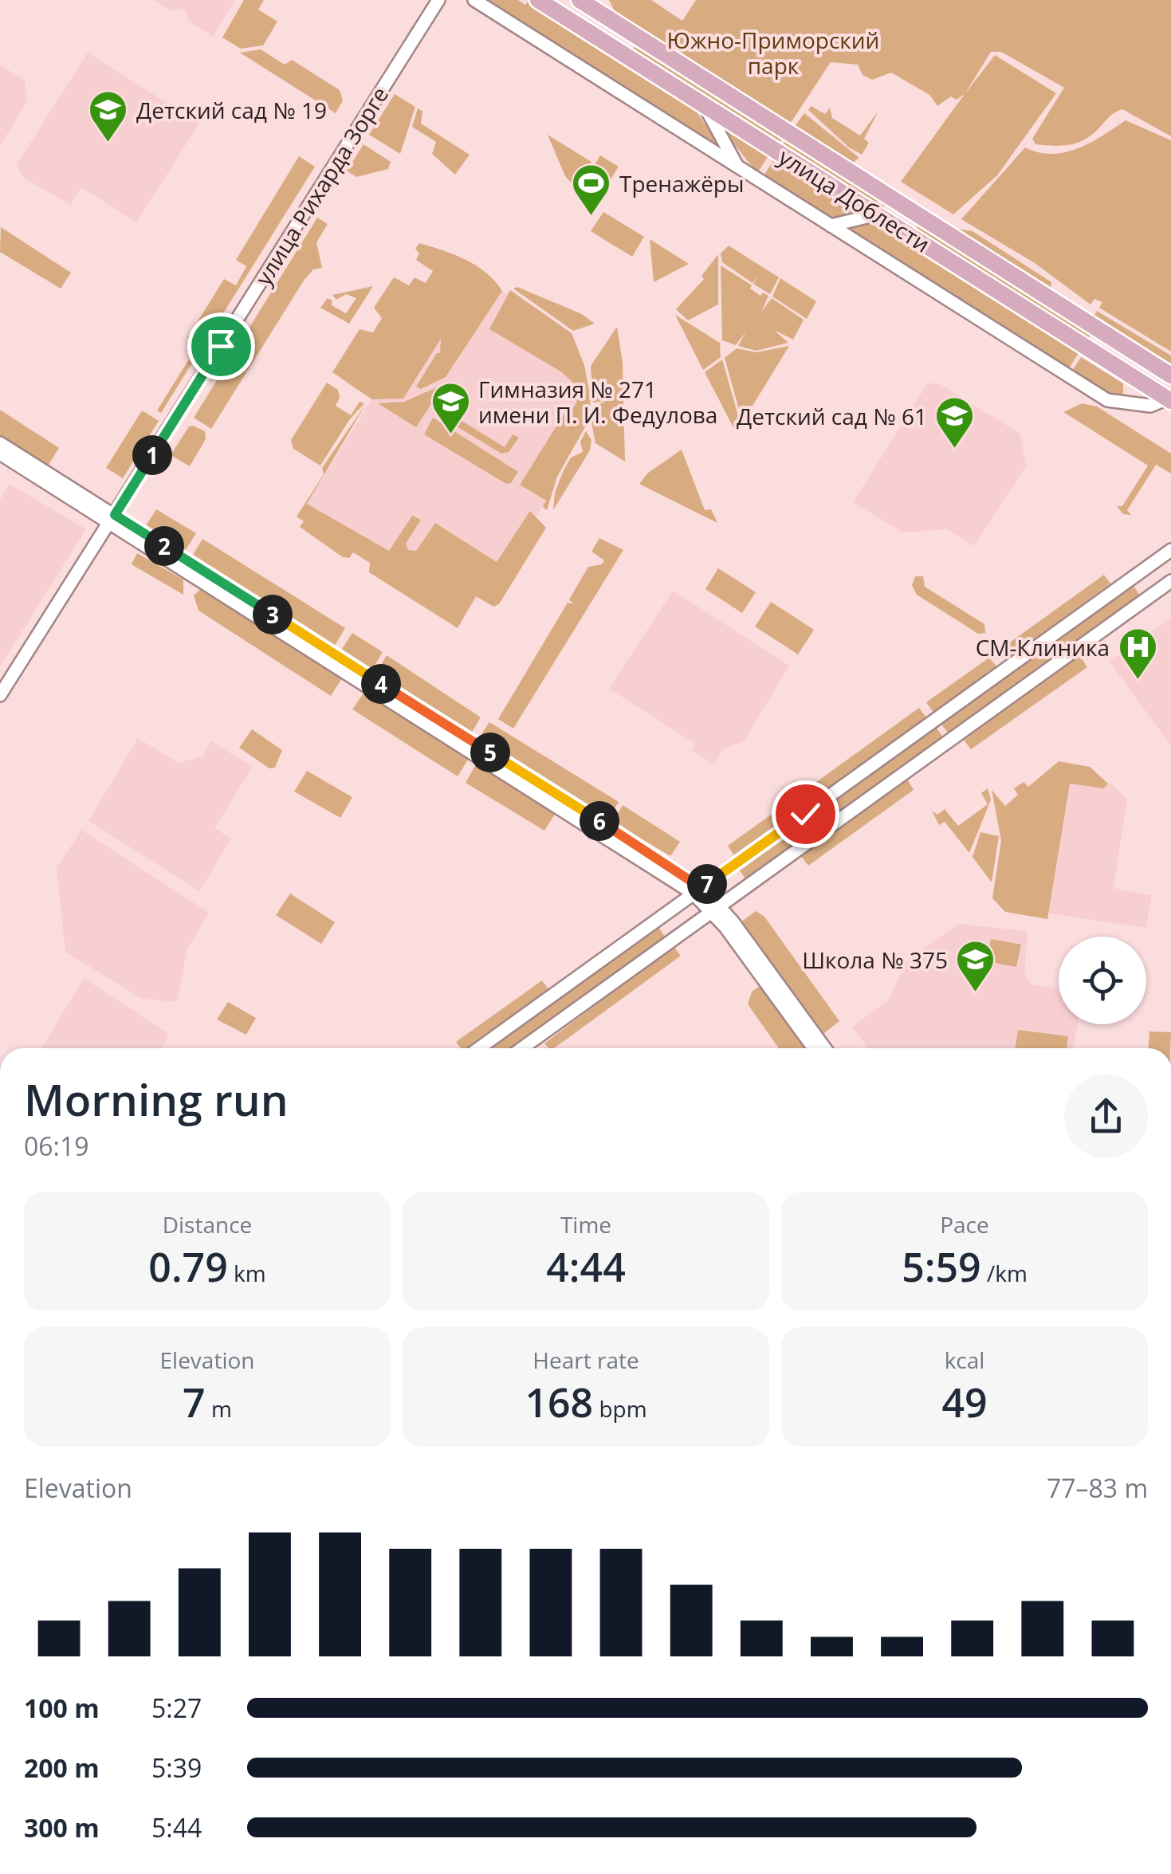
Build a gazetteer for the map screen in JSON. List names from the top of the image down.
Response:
{
  "streets": {
    "main road": ["улица Доблести"],
    "street": ["улица Рихарда Зорге"]
  },
  "parks": ["Южно-Приморский парк"],
  "places": {
    "school or university": [
      "Детский сад № 19",
      "Гимназия № 271 имени П. И. Федулова",
      "Детский сад № 61",
      "Школа № 375"
    ],
    "sports": ["Тренажёры"],
    "hospital": ["СМ-Клиника"]
  },
  "page": {
    "pins": [
      "1",
      "2",
      "3",
      "4",
      "5",
      "6",
      "7"
    ],
    "heading": ["Morning run", "06:19"],
    "stats": [
      ["Distance", "0.79 km"],
      ["Time", "4:44"],
      ["Pace", "5:59 /km"],
      ["Elevation", "7 m"],
      ["Heart rate", "168 bpm"],
      ["kcal", "49"]
    ],
    "chart": ["Elevation", "77–83 m"],
    "list": [
      {
        "name": "100 m",
        "note": "5:27"
      },
      {
        "name": "200 m",
        "note": "5:39"
      },
      {
        "name": "300 m",
        "note": "5:44"
      }
    ]
  }
}
